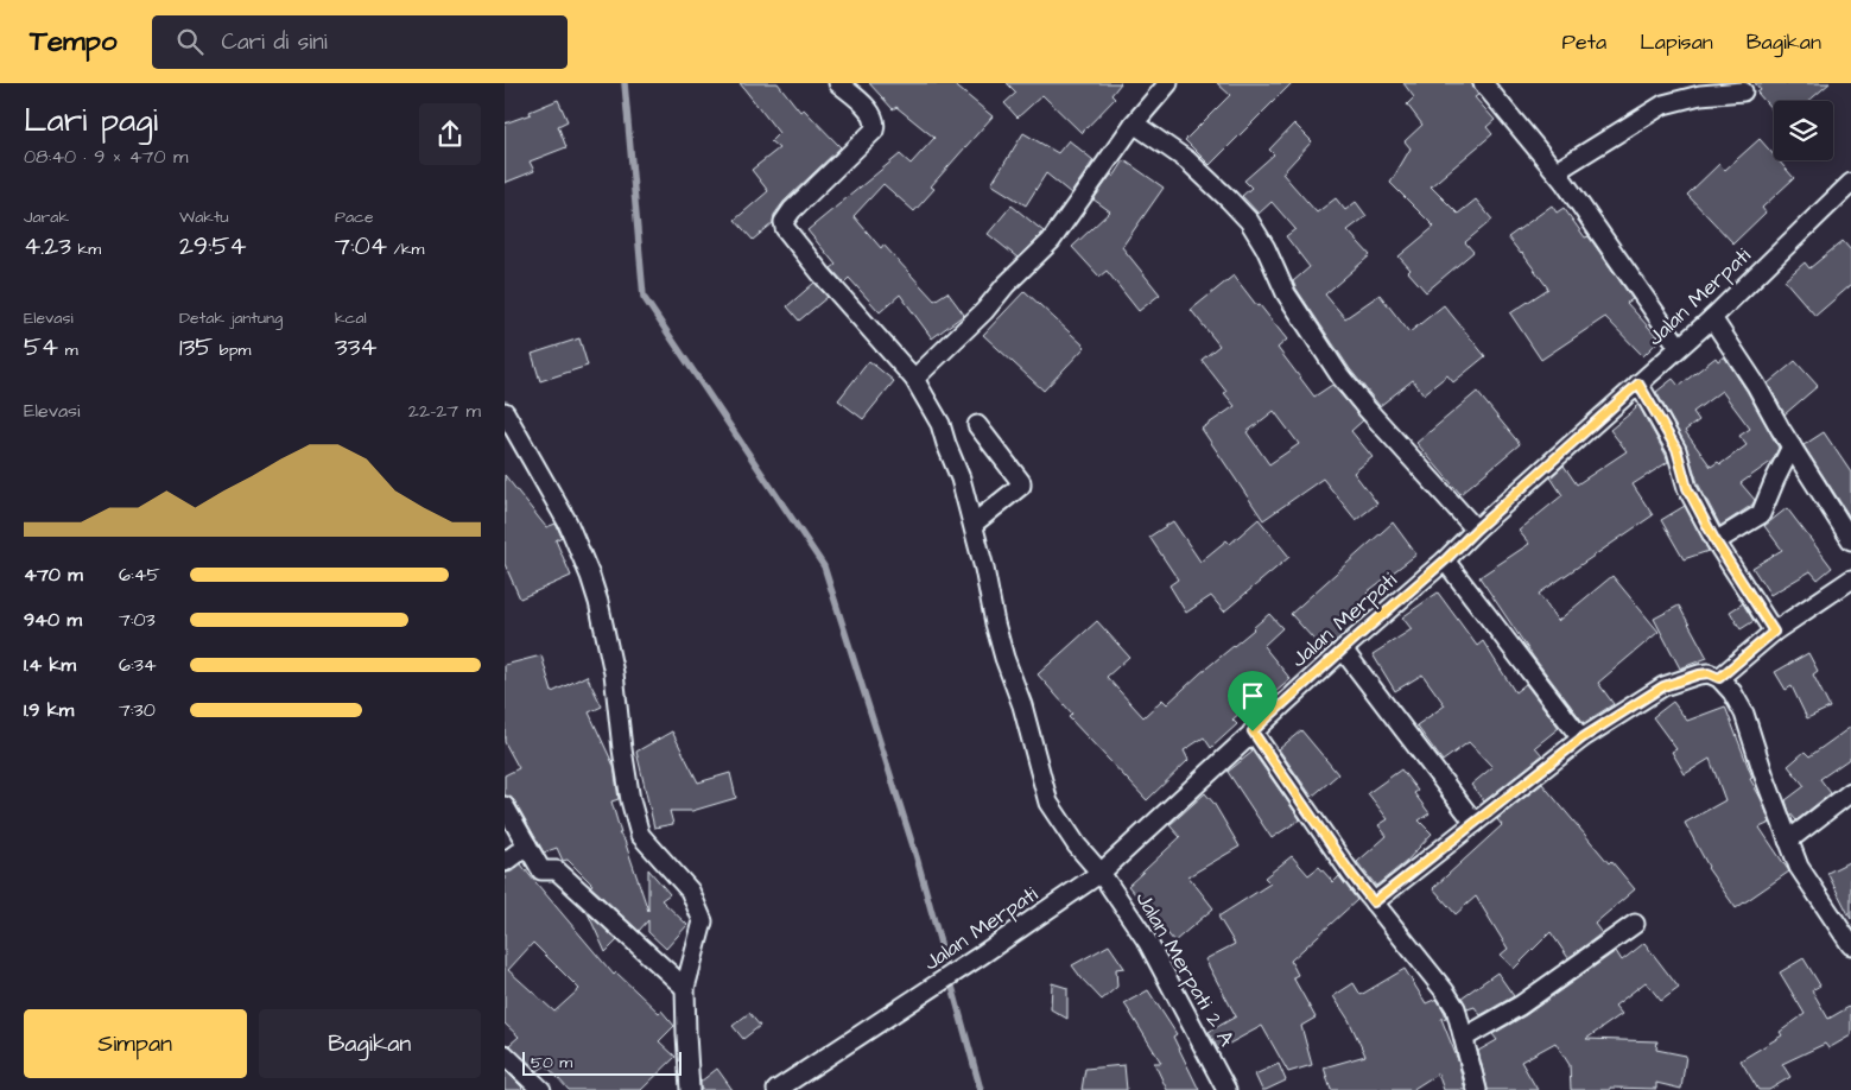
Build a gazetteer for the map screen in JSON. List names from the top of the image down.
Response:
{
  "streets": {
    "street": ["Jalan Merpati", "Jalan Merpati 2 A"]
  },
  "crossings": [
    ["Jalan Merpati", "Jalan Merpati 2 A"]
  ],
  "scale_bar": "50 m",
  "page": {
    "header": "Tempo",
    "search": "Cari di sini",
    "nav": ["Peta", "Lapisan", "Bagikan"],
    "heading": ["Lari pagi", "08:40 · 9 × 470 m"],
    "stats": [
      ["Jarak", "4.23 km"],
      ["Waktu", "29:54"],
      ["Pace", "7:04 /km"],
      ["Elevasi", "54 m"],
      ["Detak jantung", "135 bpm"],
      ["kcal", "334"]
    ],
    "chart": ["Elevasi", "22–27 m"],
    "list": [
      {
        "name": "470 m",
        "note": "6:45"
      },
      {
        "name": "940 m",
        "note": "7:03"
      },
      {
        "name": "1.4 km",
        "note": "6:34"
      },
      {
        "name": "1.9 km",
        "note": "7:30"
      }
    ],
    "buttons": ["Simpan", "Bagikan"],
    "scale": "50 m"
  }
}
